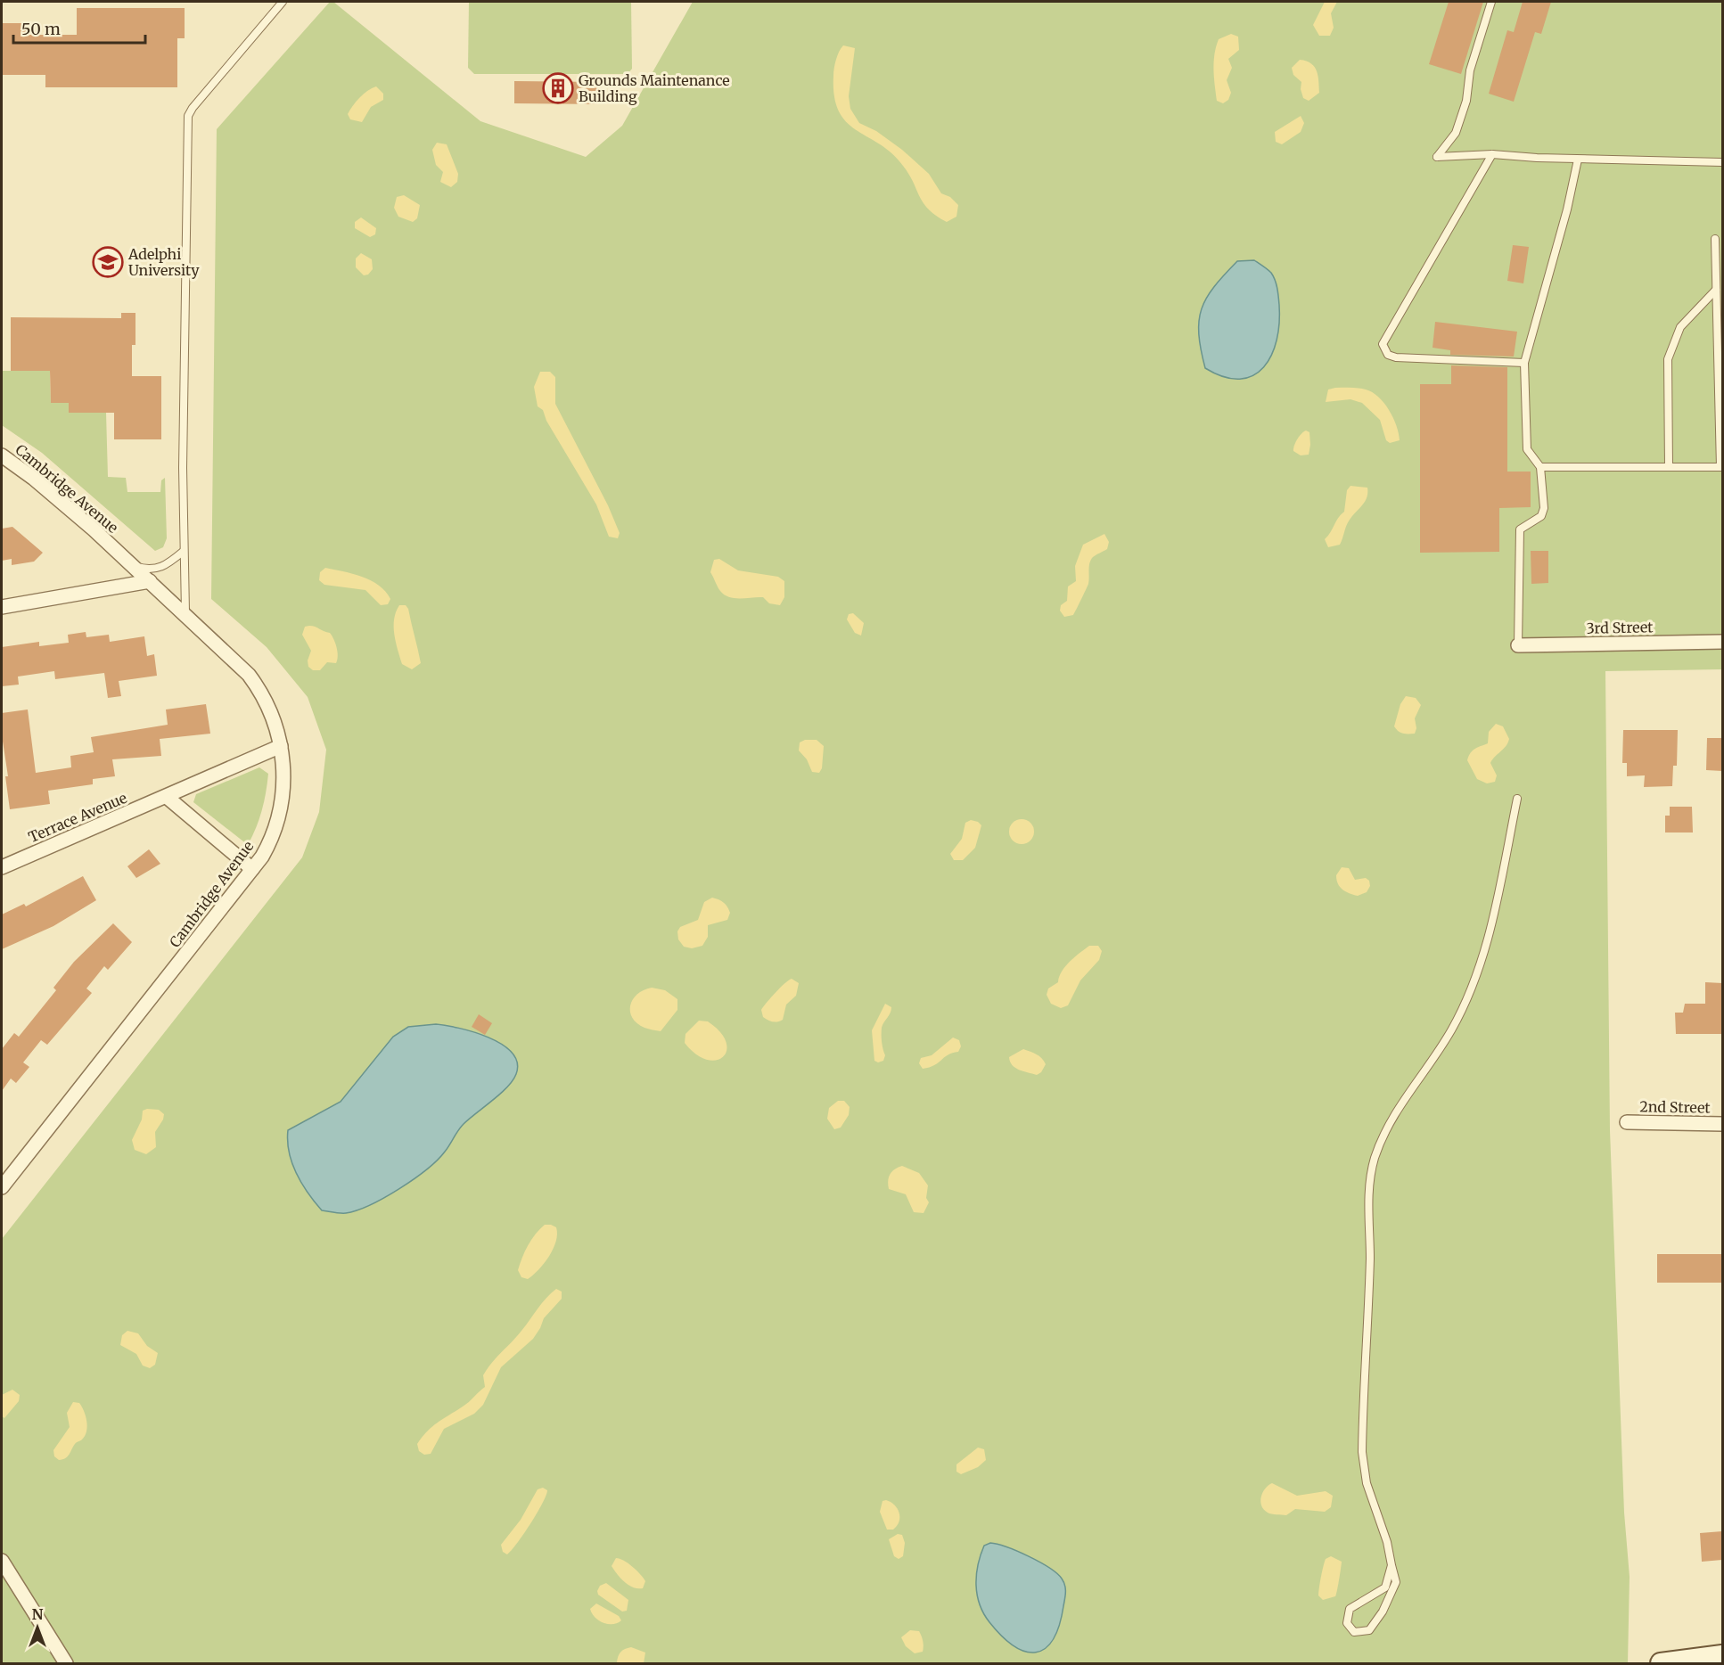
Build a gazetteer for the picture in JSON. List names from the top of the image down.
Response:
{
  "streets": {
    "street": [
      "Cambridge Avenue",
      "3rd Street",
      "Terrace Avenue",
      "2nd Street"
    ]
  },
  "crossings": [
    ["Cambridge Avenue", "Terrace Avenue"]
  ],
  "places": {
    "building": ["Grounds Maintenance Building"],
    "school or university": ["Adelphi University"]
  },
  "scale_bar": "50 m",
  "north": "top"
}
